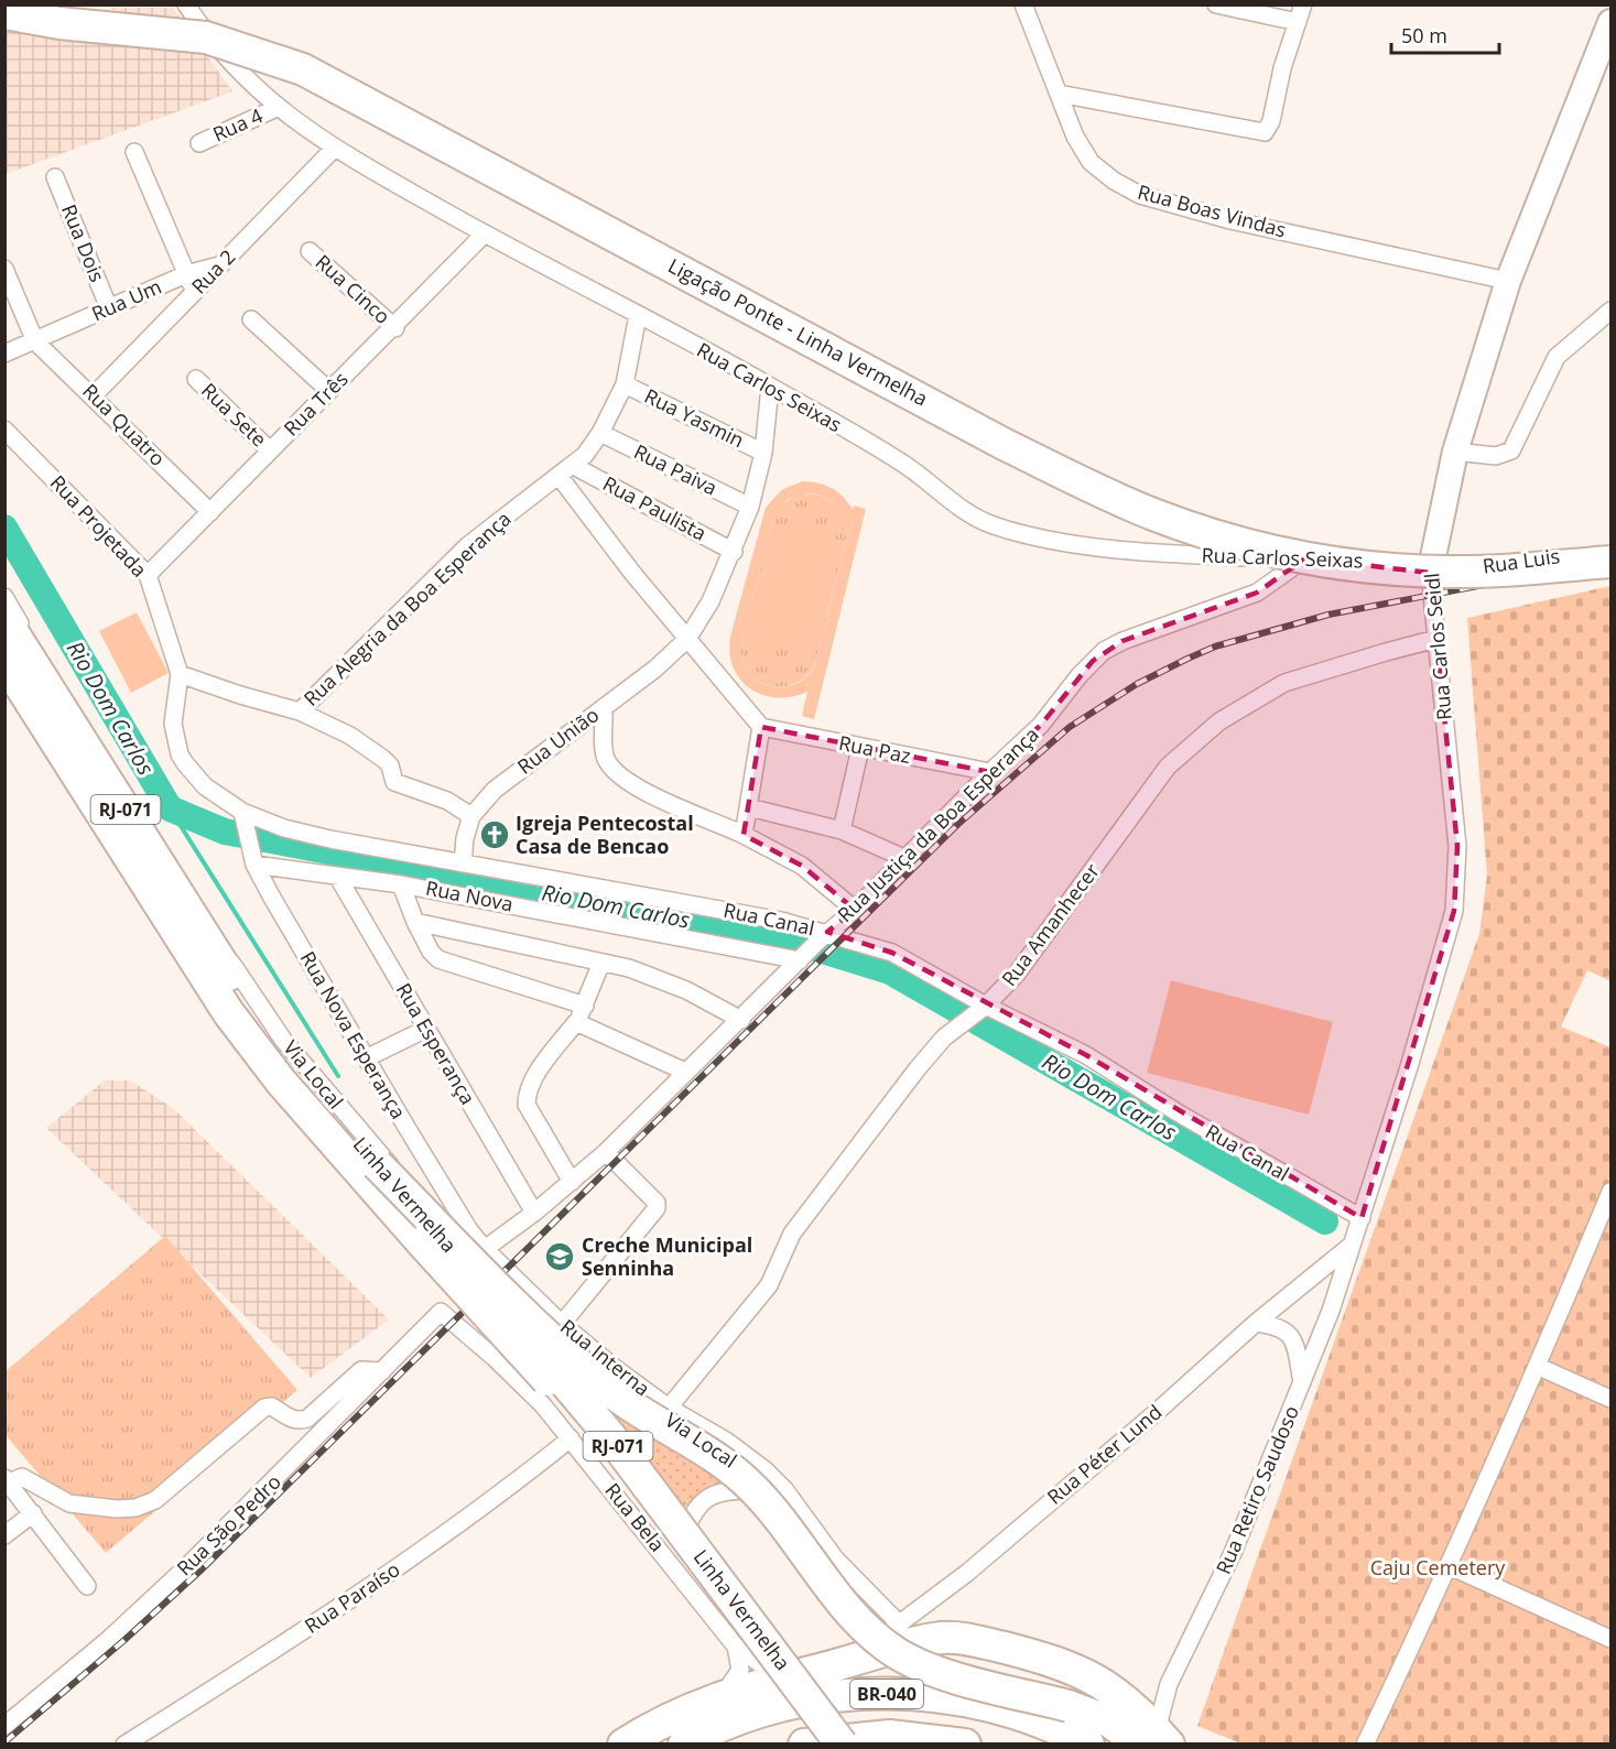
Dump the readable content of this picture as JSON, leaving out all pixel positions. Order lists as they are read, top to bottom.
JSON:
{
  "streets": {
    "highway": [
      "Ligação Ponte - Linha Vermelha",
      "RJ-071",
      "Linha Vermelha",
      "BR-040"
    ],
    "street": [
      "Rua 4",
      "Rua Boas Vindas",
      "Rua Dois",
      "Rua 2",
      "Rua Cinco",
      "Rua Um",
      "Rua Carlos Seixas",
      "Rua Três",
      "Rua Sete",
      "Rua Yasmin",
      "Rua Quatro",
      "Rua Paiva",
      "Rua Paulista",
      "Rua Projetada",
      "Rua Luis",
      "Rua Alegria da Boa Esperança",
      "Rua Carlos Seidl",
      "Rua União",
      "Rua Paz",
      "Rua Justiça da Boa Esperança",
      "Rua Nova",
      "Rua Canal",
      "Rua Amanhecer",
      "Rua Nova Esperança",
      "Rua Esperança",
      "Via Local",
      "Rua Interna",
      "Rua Péter Lund",
      "Rua Retiro Saudoso",
      "Rua Bela",
      "Rua São Pedro",
      "Rua Paraíso"
    ]
  },
  "crossings": [
    ["Rua 4", "Rua Carlos Seixas"],
    ["Rua Boas Vindas", "Rua Carlos Seidl"],
    ["Rua Dois", "Rua Um"],
    ["Rua 2", "Rua Um"],
    ["Rua 2", "Rua Carlos Seixas"],
    ["Rua 2", "Rua Quatro"],
    ["Rua Cinco", "Rua Três"],
    ["Rua Um", "Rua Quatro"],
    ["Rua Carlos Seixas", "Rua Três"],
    ["Rua Carlos Seixas", "Rua Luis"],
    ["Rua Carlos Seixas", "Rua Alegria da Boa Esperança"],
    ["Rua Carlos Seixas", "Rua Carlos Seidl"],
    ["Rua Carlos Seixas", "Rua União"],
    ["Rua Carlos Seixas", "Rua Justiça da Boa Esperança"],
    ["Rua Três", "Rua Sete"],
    ["Rua Três", "Rua Quatro"],
    ["Rua Três", "Rua Projetada"],
    ["Rua Yasmin", "Rua Alegria da Boa Esperança"],
    ["Rua Yasmin", "Rua União"],
    ["Rua Paiva", "Rua Alegria da Boa Esperança"],
    ["Rua Paiva", "Rua União"],
    ["Rua Paulista", "Rua Alegria da Boa Esperança"],
    ["Rua Paulista", "Rua União"],
    ["Rua Projetada", "Rua Canal"],
    ["Rua Luis", "Rua Carlos Seidl"],
    ["Rua Carlos Seidl", "Rua Canal"],
    ["Rua Carlos Seidl", "Rua Amanhecer"],
    ["Rua Carlos Seidl", "Rua Péter Lund"],
    ["Rua Carlos Seidl", "Rua Retiro Saudoso"],
    ["Rua União", "Rua Canal"],
    ["Rua Paz", "Rua Justiça da Boa Esperança"],
    ["Rua Justiça da Boa Esperança", "Rua Nova"],
    ["Rua Justiça da Boa Esperança", "Rua Canal"],
    ["Rua Justiça da Boa Esperança", "Rua Nova Esperança"],
    ["Rua Justiça da Boa Esperança", "Rua Esperança"],
    ["Rua Justiça da Boa Esperança", "Rua Interna"],
    ["Rua Nova", "Rua Canal"],
    ["Rua Nova", "Rua Nova Esperança"],
    ["Rua Nova", "Rua Esperança"],
    ["Rua Canal", "Rua Amanhecer"],
    ["Rua Canal", "Rua Nova Esperança"],
    ["Rua Amanhecer", "Rua Interna"],
    ["Rua Nova Esperança", "Rua Interna"],
    ["Via Local", "Rua Interna"],
    ["Via Local", "Rua Péter Lund"],
    ["Rua Interna", "Rua Péter Lund"],
    ["Rua Péter Lund", "Rua Retiro Saudoso"],
    ["Rua Bela", "Rua São Pedro"],
    ["Rua Bela", "Rua Paraíso"]
  ],
  "water": ["Rio Dom Carlos"],
  "parks": ["Caju Cemetery"],
  "places": {
    "church": ["Igreja Pentecostal Casa de Bencao"],
    "school or university": ["Creche Municipal Senninha"]
  },
  "scale_bar": "50 m"
}
